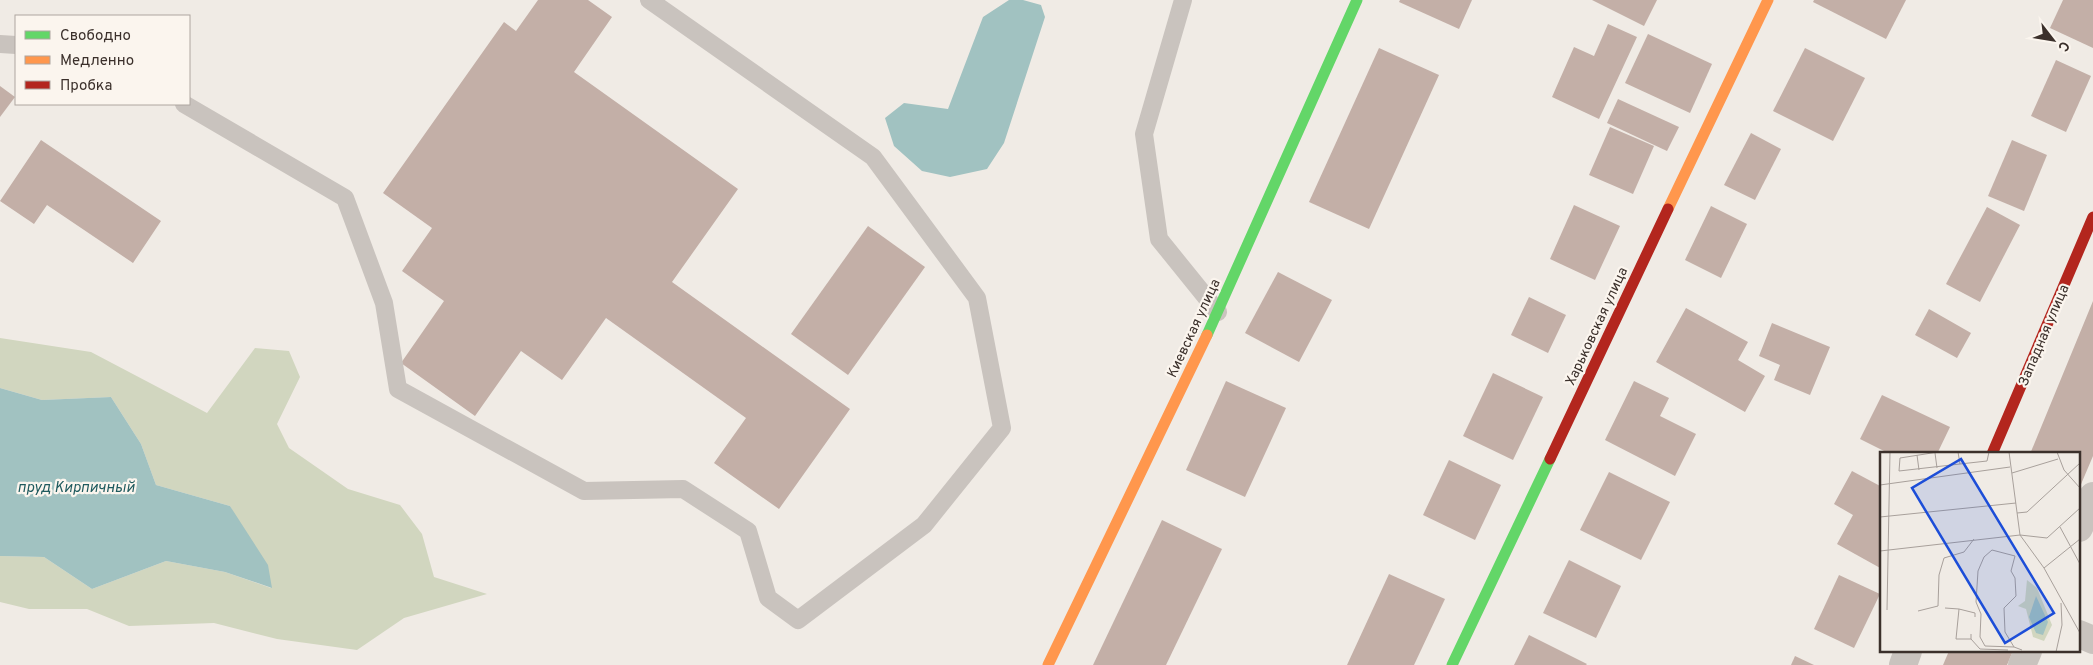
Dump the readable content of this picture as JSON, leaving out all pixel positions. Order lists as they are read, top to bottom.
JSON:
{
  "streets": {
    "street": ["Харьковская улица", "Киевская улица", "Западная улица"]
  },
  "water": ["пруд Кирпичный"],
  "legend": ["Свободно", "Медленно", "Пробка"],
  "north": "bottom right"
}
